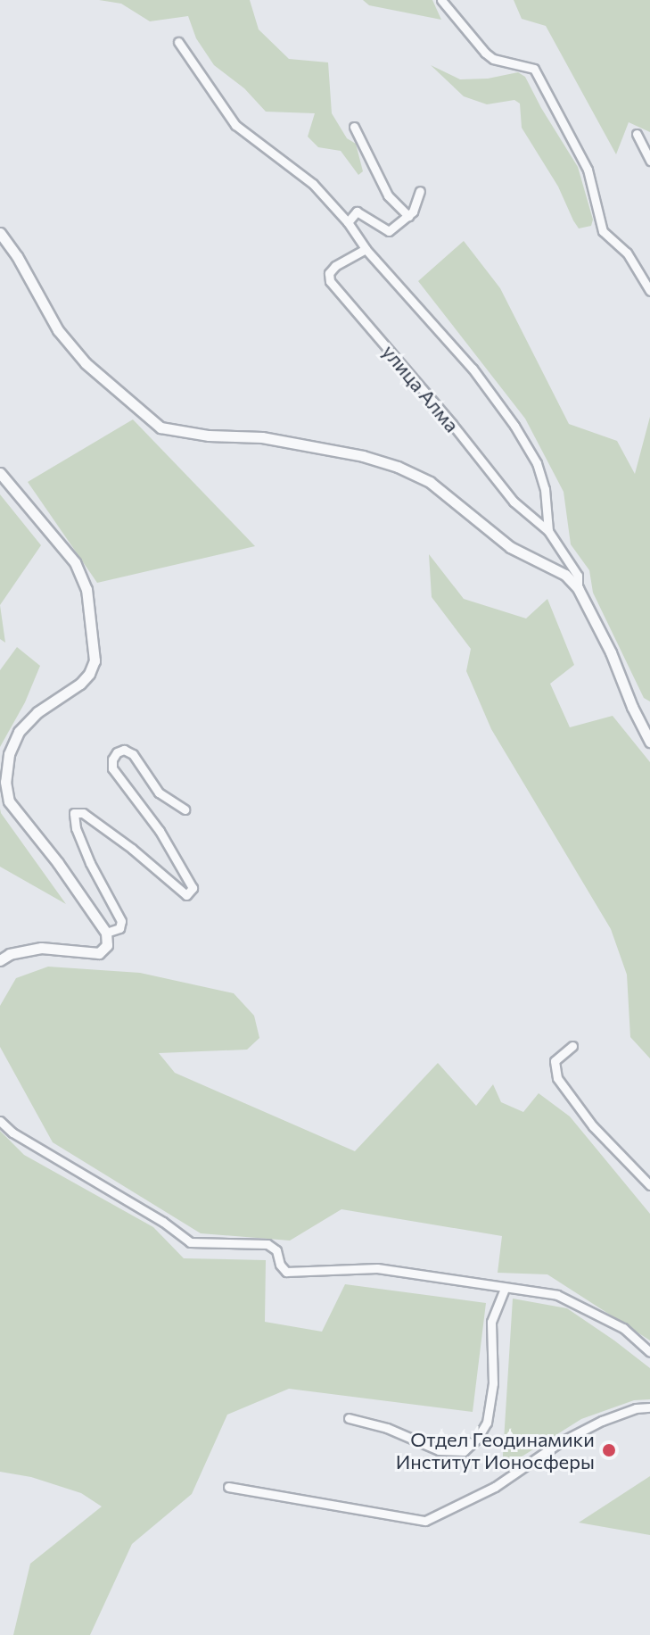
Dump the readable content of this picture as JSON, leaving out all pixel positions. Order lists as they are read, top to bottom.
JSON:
{
  "streets": {
    "street": ["улица Алма"]
  },
  "places": ["Отдел Геодинамики Институт Ионосферы"]
}
